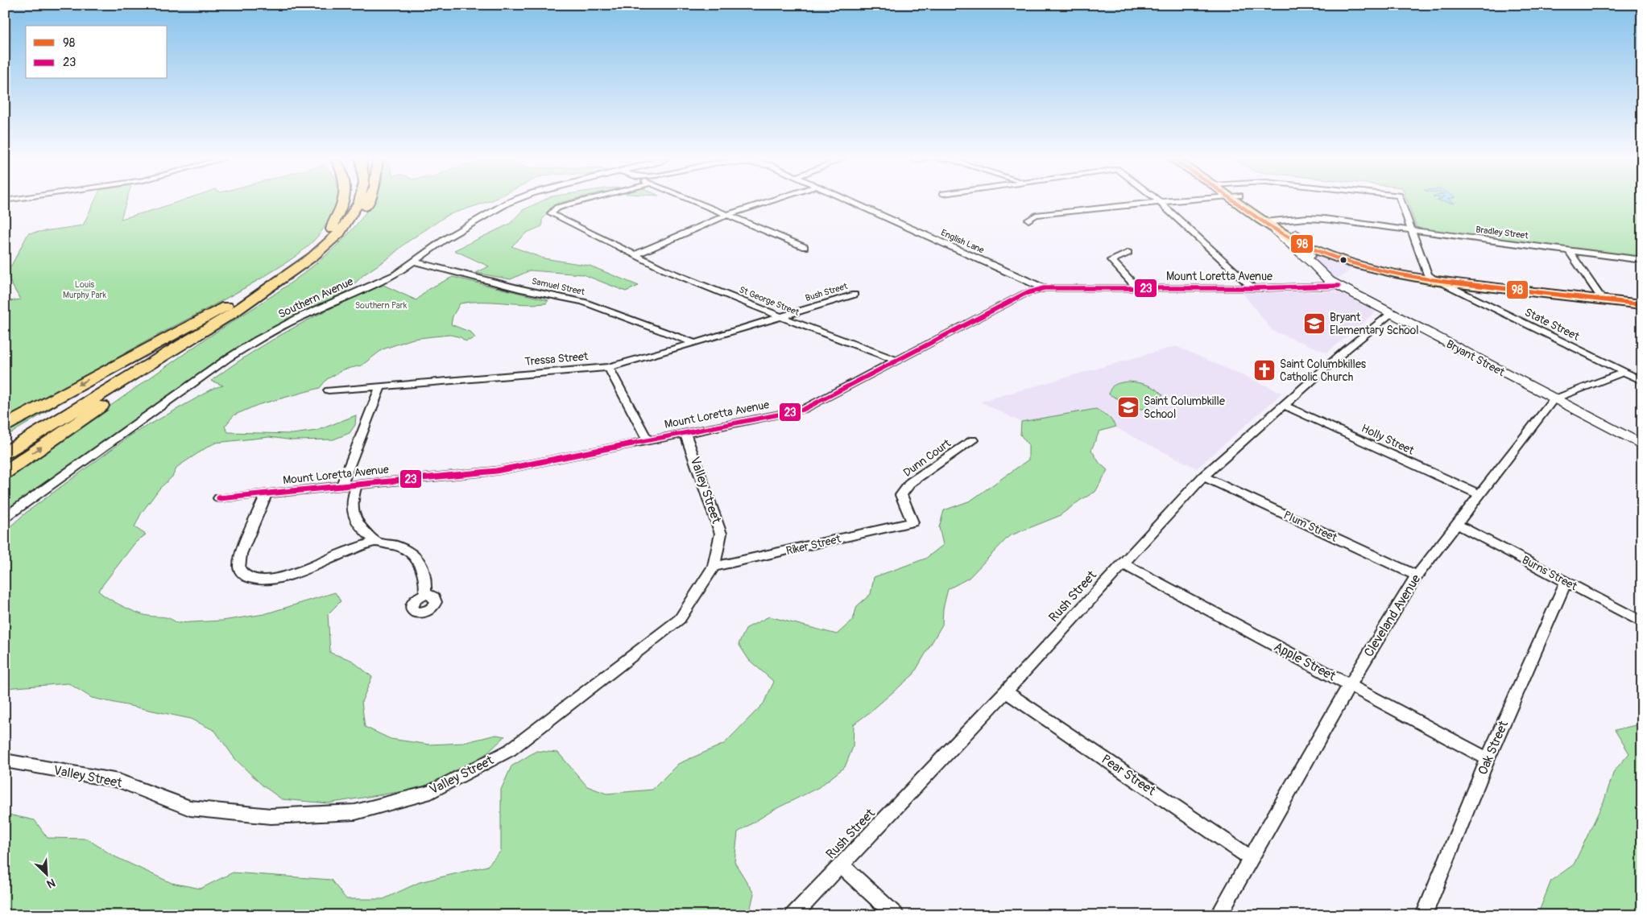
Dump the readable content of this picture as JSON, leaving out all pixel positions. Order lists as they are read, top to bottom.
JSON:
{
  "streets": {
    "main road": ["Bryant Street"],
    "street": [
      "Bradley Street",
      "English Lane",
      "Mount Loretta Avenue",
      "Samuel Street",
      "Bush Street",
      "Southern Avenue",
      "St George Street",
      "State Street",
      "Tressa Street",
      "Holly Street",
      "Dunn Court",
      "Valley Street",
      "Plum Street",
      "Riker Street",
      "Burns Street",
      "Rush Street",
      "Cleveland Avenue",
      "Apple Street",
      "Oak Street",
      "Pear Street"
    ]
  },
  "crossings": [
    ["English Lane", "Mount Loretta Avenue"],
    ["Mount Loretta Avenue", "St George Street"],
    ["Mount Loretta Avenue", "Bryant Street"],
    ["Mount Loretta Avenue", "Valley Street"],
    ["Samuel Street", "Southern Avenue"],
    ["Samuel Street", "Tressa Street"],
    ["Bush Street", "St George Street"],
    ["Bush Street", "Tressa Street"],
    ["St George Street", "Tressa Street"],
    ["Bryant Street", "Rush Street"],
    ["Bryant Street", "Cleveland Avenue"],
    ["Holly Street", "Rush Street"],
    ["Holly Street", "Cleveland Avenue"],
    ["Dunn Court", "Riker Street"],
    ["Valley Street", "Riker Street"],
    ["Plum Street", "Rush Street"],
    ["Plum Street", "Cleveland Avenue"],
    ["Burns Street", "Cleveland Avenue"],
    ["Burns Street", "Oak Street"],
    ["Rush Street", "Apple Street"],
    ["Rush Street", "Pear Street"],
    ["Cleveland Avenue", "Apple Street"],
    ["Cleveland Avenue", "Pear Street"],
    ["Apple Street", "Oak Street"]
  ],
  "parks": ["Louis Murphy Park", "Southern Park"],
  "places": {
    "school or university": ["Bryant Elementary School", "Saint Columbkille School"],
    "church": ["Saint Columbkilles Catholic Church"]
  },
  "lines": ["transit line 98", "transit line 23"],
  "legend": ["98", "23"],
  "north": "bottom right"
}
